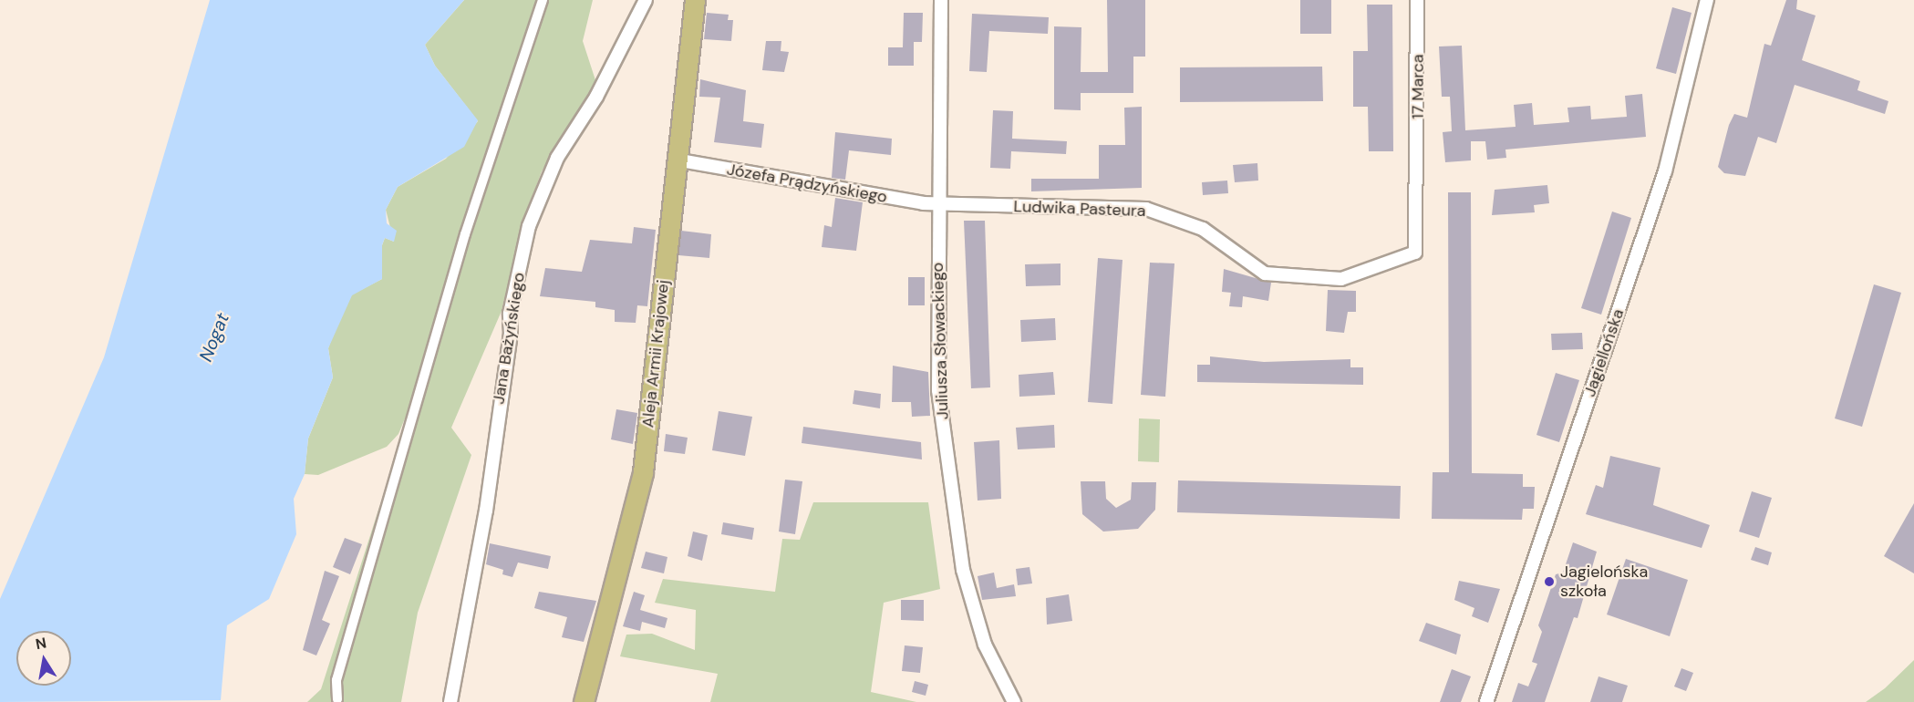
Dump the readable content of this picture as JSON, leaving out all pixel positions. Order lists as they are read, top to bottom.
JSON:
{
  "streets": {
    "main road": ["Aleja Armii Krajowej"],
    "street": [
      "17 Marca",
      "Józefa Prądzyńskiego",
      "Ludwika Pasteura",
      "Jana Bażyńskiego",
      "Juliusza Słowackiego",
      "Jagiellońska"
    ]
  },
  "crossings": [
    ["17 Marca", "Ludwika Pasteura"],
    ["Józefa Prądzyńskiego", "Ludwika Pasteura"],
    ["Józefa Prądzyńskiego", "Juliusza Słowackiego"],
    ["Józefa Prądzyńskiego", "Aleja Armii Krajowej"],
    ["Ludwika Pasteura", "Juliusza Słowackiego"]
  ],
  "water": ["Nogat"],
  "places": ["Jagielońska szkoła"],
  "north": "top"
}
